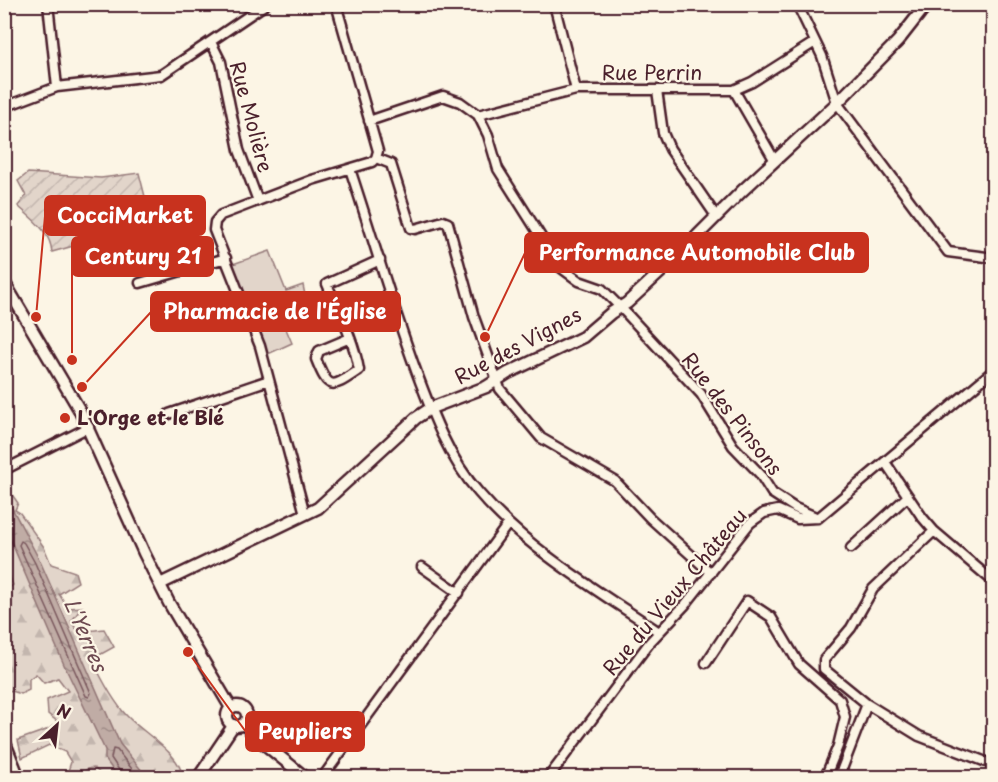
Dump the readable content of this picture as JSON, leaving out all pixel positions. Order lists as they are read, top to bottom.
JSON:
{
  "streets": {
    "street": [
      "Rue Perrin",
      "Rue Molière",
      "Rue des Vignes",
      "Rue des Pinsons",
      "Rue du Vieux Château"
    ]
  },
  "crossings": [
    ["Rue Perrin", "Rue des Pinsons"],
    ["Rue des Vignes", "Rue des Pinsons"],
    ["Rue des Pinsons", "Rue du Vieux Château"]
  ],
  "water": ["L'Yerres"],
  "places": [
    "CocciMarket",
    "Performance Automobile Club",
    "Century 21",
    "Pharmacie de l'Église",
    "L'Orge et le Blé",
    "Peupliers"
  ],
  "north": "top right"
}
